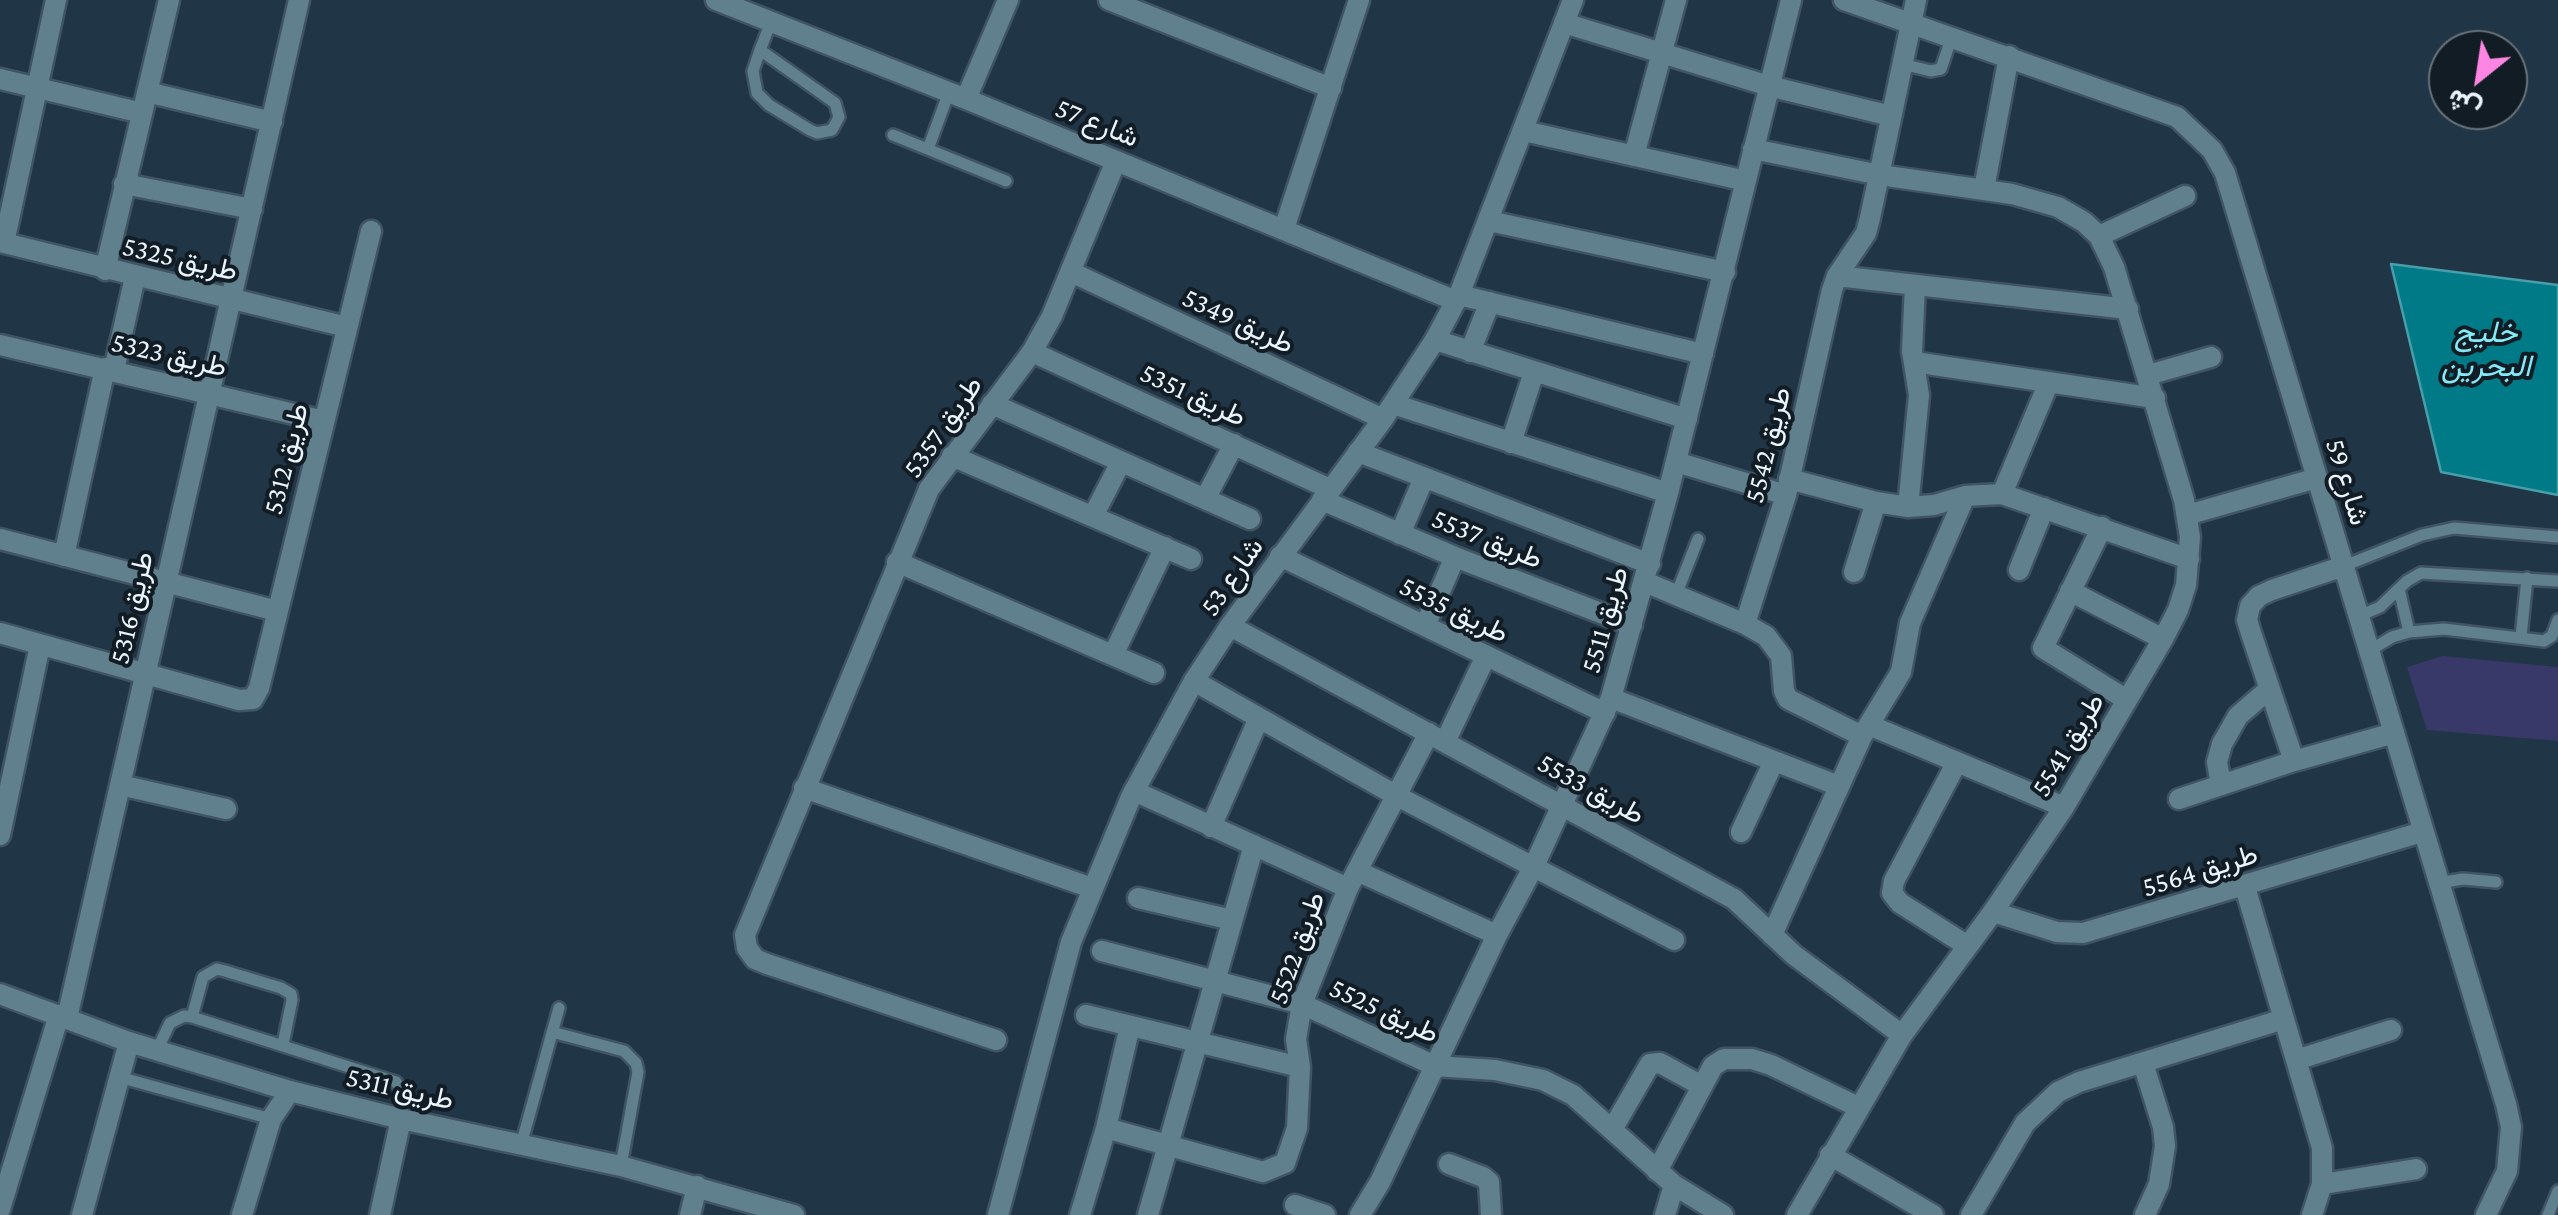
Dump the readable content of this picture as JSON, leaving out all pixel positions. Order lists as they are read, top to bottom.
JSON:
{
  "streets": {
    "street": [
      "شارع 57",
      "طريق 5325",
      "طريق 5349",
      "طريق 5323",
      "طريق 5351",
      "طريق 5357",
      "طريق 5542",
      "طريق 5312",
      "شارع 59",
      "طريق 5537",
      "شارع 53",
      "طريق 5316",
      "طريق 5535",
      "طريق 5511",
      "طريق 5541",
      "طريق 5533",
      "طريق 5564",
      "طريق 5522",
      "طريق 5525",
      "طريق 5311"
    ]
  },
  "crossings": [
    ["شارع 57", "طريق 5357"],
    ["شارع 57", "شارع 53"],
    ["شارع 57", "طريق 5511"],
    ["طريق 5325", "طريق 5312"],
    ["طريق 5325", "طريق 5316"],
    ["طريق 5349", "طريق 5357"],
    ["طريق 5349", "شارع 53"],
    ["طريق 5323", "طريق 5312"],
    ["طريق 5323", "طريق 5316"],
    ["طريق 5351", "طريق 5357"],
    ["طريق 5351", "طريق 5537"],
    ["طريق 5351", "شارع 53"],
    ["طريق 5312", "طريق 5316"],
    ["شارع 59", "طريق 5564"],
    ["طريق 5537", "شارع 53"],
    ["طريق 5537", "طريق 5511"],
    ["شارع 53", "طريق 5535"],
    ["شارع 53", "طريق 5533"],
    ["طريق 5316", "طريق 5311"],
    ["طريق 5535", "طريق 5511"],
    ["طريق 5535", "طريق 5522"],
    ["طريق 5511", "طريق 5533"],
    ["طريق 5511", "طريق 5525"],
    ["طريق 5541", "طريق 5533"],
    ["طريق 5541", "طريق 5564"],
    ["طريق 5533", "طريق 5522"],
    ["طريق 5522", "طريق 5525"]
  ],
  "water": ["خليج البحرين"],
  "north": "bottom left"
}
